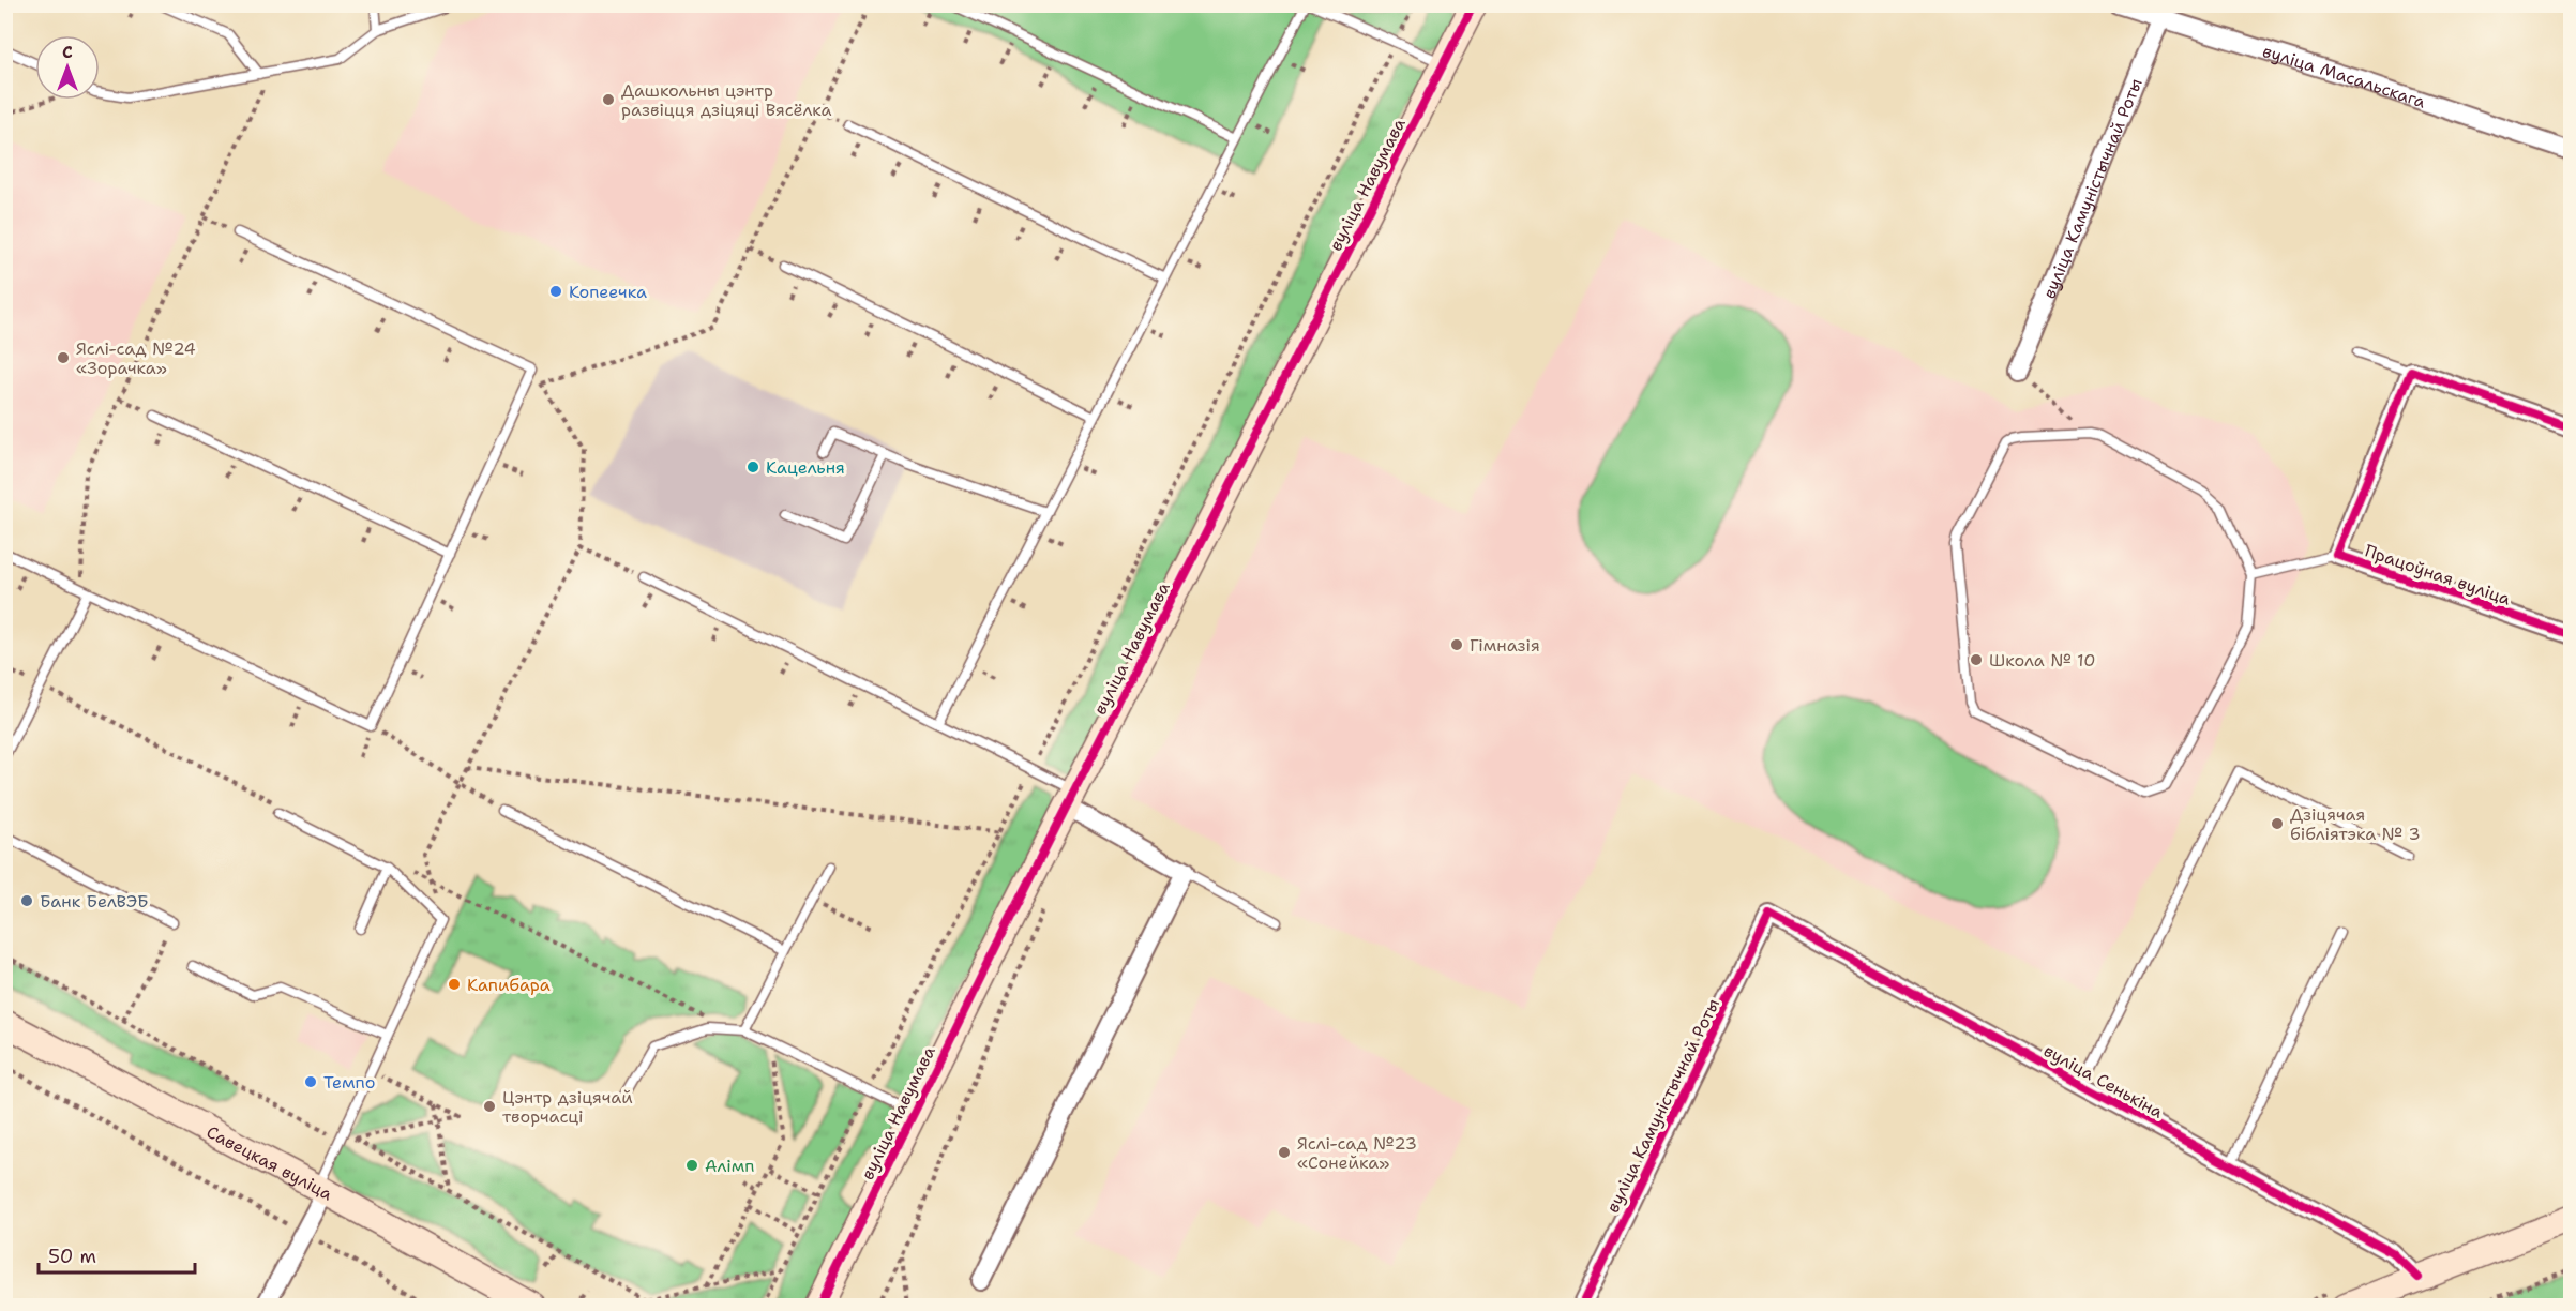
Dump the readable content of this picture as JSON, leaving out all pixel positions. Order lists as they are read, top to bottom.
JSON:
{
  "streets": {
    "street": [
      "вуліца Масальскага",
      "вуліца Навумава",
      "вуліца Камуністычнай Роты",
      "Працоўная вуліца",
      "вуліца Сенькіна",
      "Савецкая вуліца"
    ]
  },
  "crossings": [
    ["вуліца Масальскага", "вуліца Камуністычнай Роты"],
    ["вуліца Камуністычнай Роты", "вуліца Сенькіна"]
  ],
  "places": [
    "Дашкольны цэнтр развіцця дзіцяці Вясёлка",
    "Копеечка",
    "Яслі-сад №24 «Зорачка»",
    "Кацельня",
    "Гімназія",
    "Школа № 10",
    "Дзіцячая бібліятэка № 3",
    "Банк БелВЭБ",
    "Капибара",
    "Темпо",
    "Цэнтр дзіцячай творчасці",
    "Яслі-сад №23 «Сонейка»",
    "Алімп"
  ],
  "scale_bar": "50 m",
  "north": "top"
}
